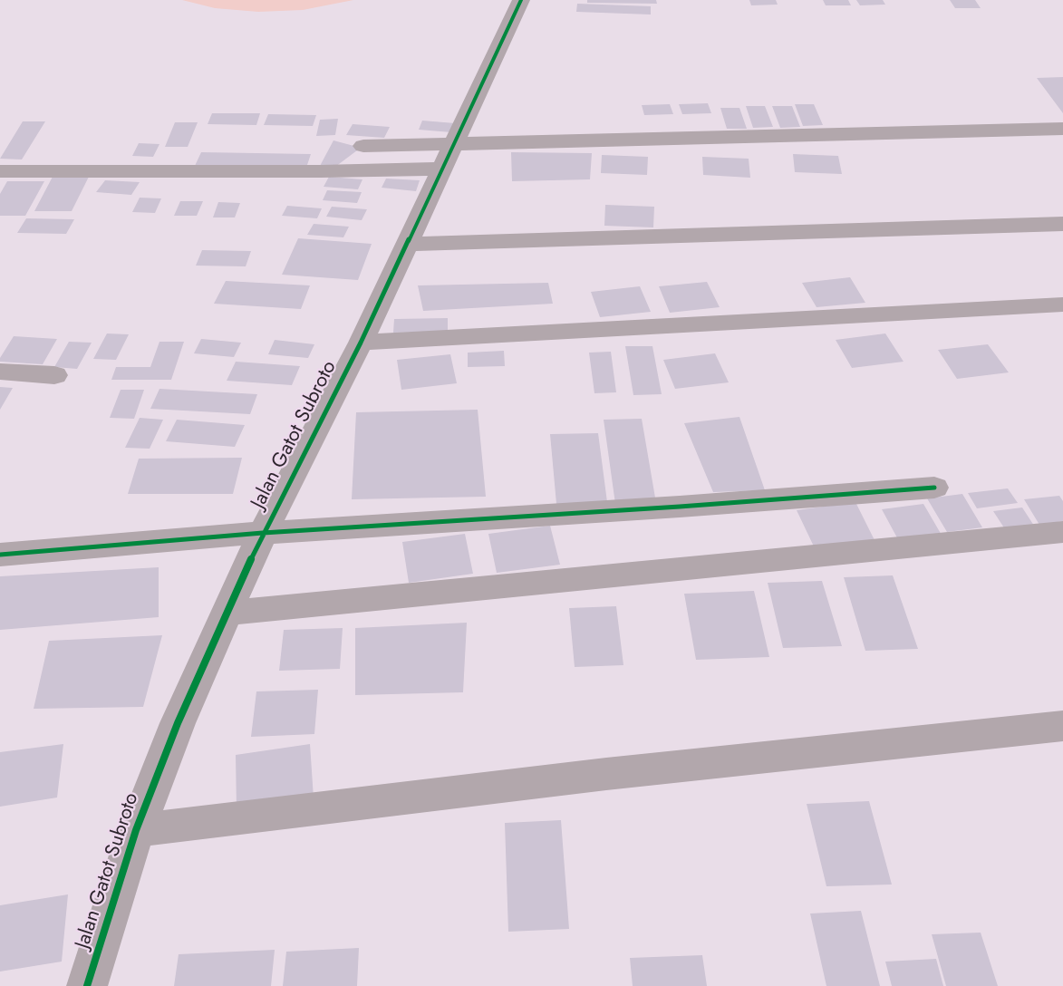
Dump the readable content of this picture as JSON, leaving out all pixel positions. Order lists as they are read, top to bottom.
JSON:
{
  "streets": {
    "street": ["Jalan Gatot Subroto"]
  }
}
